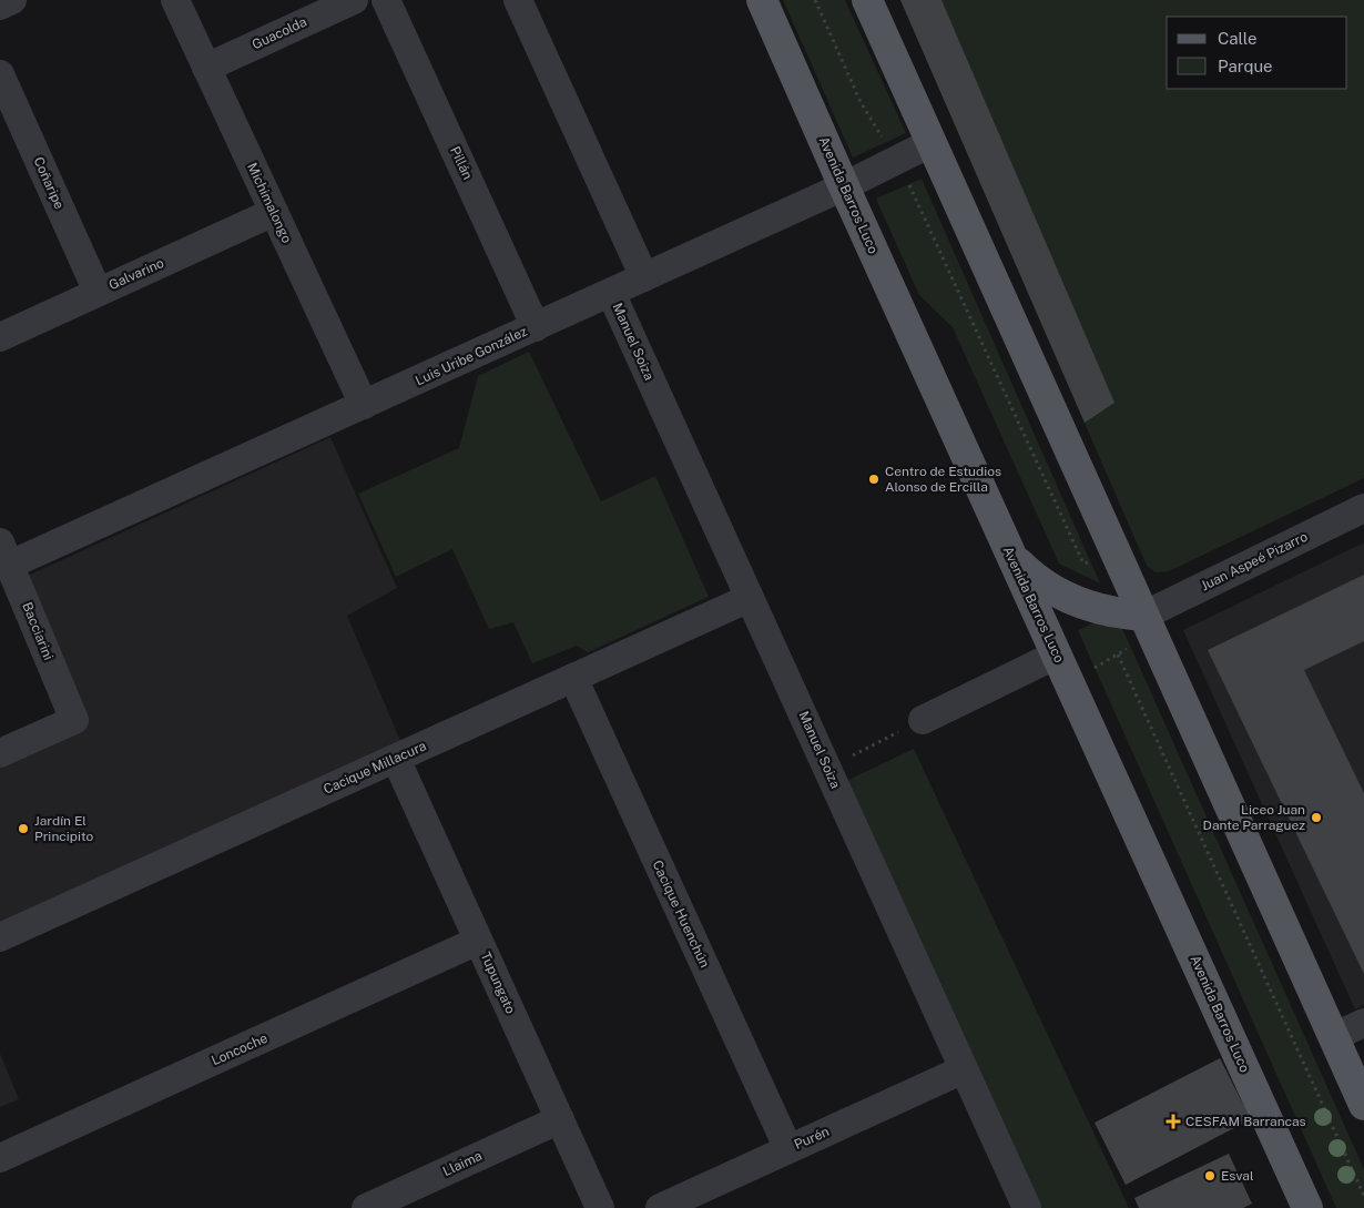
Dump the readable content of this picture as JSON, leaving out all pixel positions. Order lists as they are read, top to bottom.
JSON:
{
  "streets": {
    "main road": ["Avenida Barros Luco"],
    "street": [
      "Guacolda",
      "Pillán",
      "Coñaripe",
      "Michimalongo",
      "Galvarino",
      "Manuel Soiza",
      "Luis Uribe González",
      "Juan Aspeé Pizarro",
      "Bacciarini",
      "Cacique Millacura",
      "Cacique Huenchún",
      "Tupungato",
      "Loncoche",
      "Purén",
      "Llaima"
    ]
  },
  "crossings": [
    ["Guacolda", "Michimalongo"],
    ["Pillán", "Luis Uribe González"],
    ["Coñaripe", "Galvarino"],
    ["Avenida Barros Luco", "Luis Uribe González"],
    ["Michimalongo", "Galvarino"],
    ["Michimalongo", "Luis Uribe González"],
    ["Manuel Soiza", "Luis Uribe González"],
    ["Manuel Soiza", "Cacique Millacura"],
    ["Manuel Soiza", "Purén"],
    ["Luis Uribe González", "Bacciarini"],
    ["Cacique Millacura", "Cacique Huenchún"],
    ["Cacique Millacura", "Tupungato"],
    ["Cacique Huenchún", "Purén"],
    ["Tupungato", "Loncoche"],
    ["Tupungato", "Llaima"]
  ],
  "places": {
    "other": [
      "Centro de Estudios Alonso de Ercilla",
      "Liceo Juan Dante Parraguez",
      "Jardín El Principito",
      "Esval"
    ],
    "health": ["CESFAM Barrancas"]
  },
  "legend": ["Calle", "Parque"]
}
